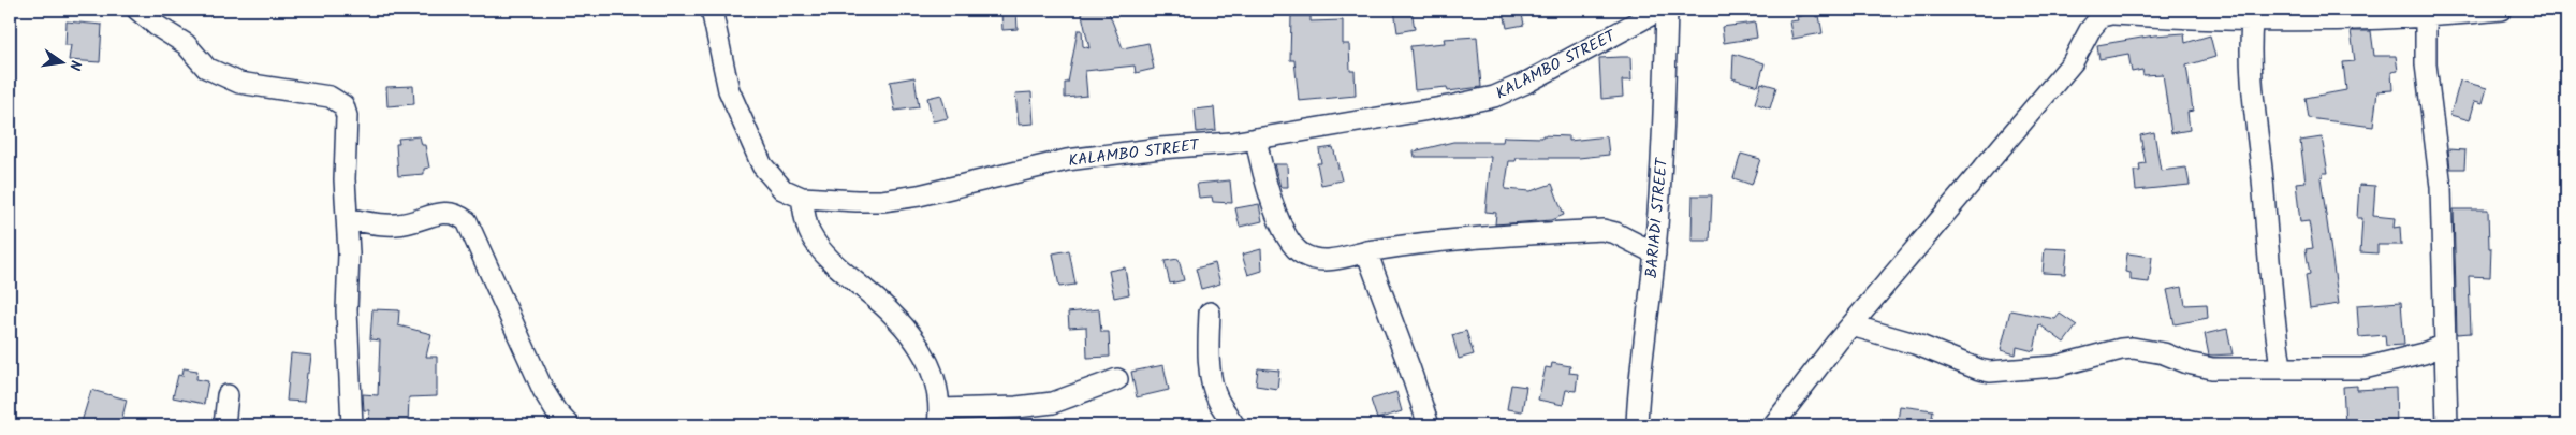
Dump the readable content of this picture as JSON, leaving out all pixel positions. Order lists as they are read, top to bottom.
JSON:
{
  "streets": {
    "street": ["KALAMBO STREET", "BARIADI STREET"]
  },
  "north": "right"
}
